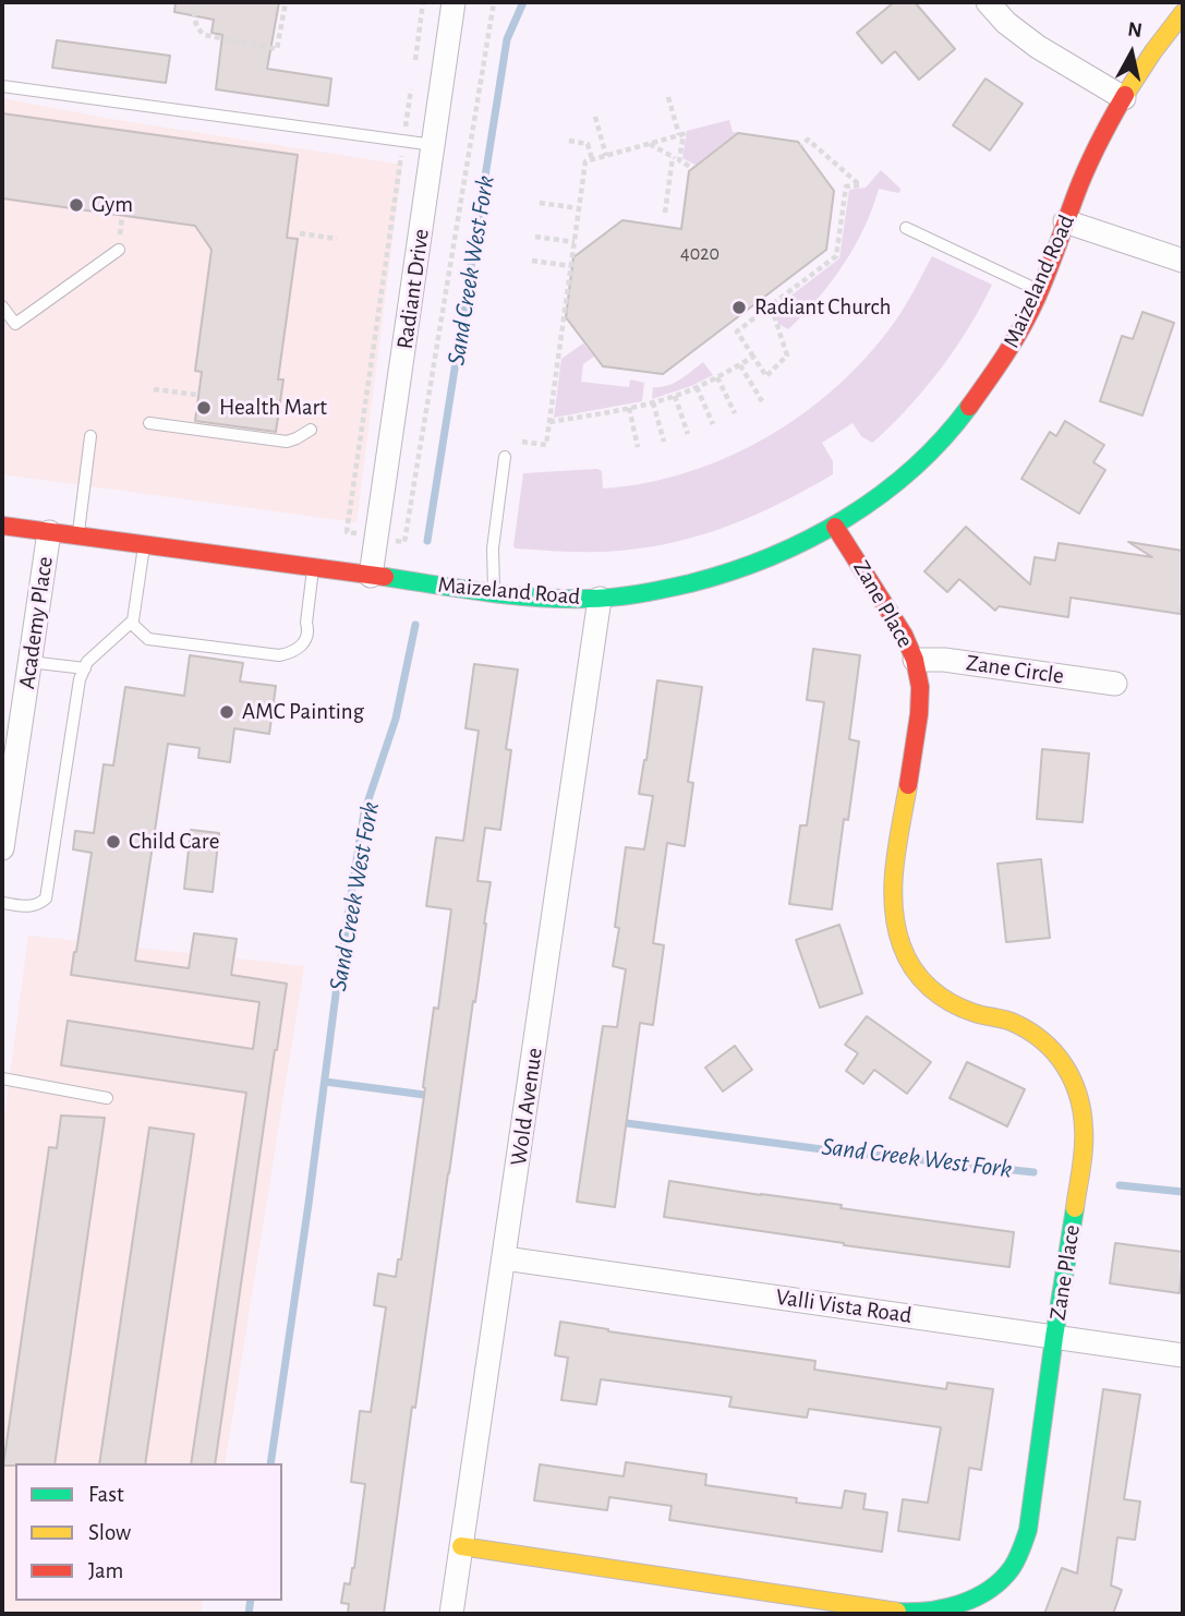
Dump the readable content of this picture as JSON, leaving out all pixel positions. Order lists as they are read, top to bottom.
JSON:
{
  "streets": {
    "street": [
      "Maizeland Road",
      "Radiant Drive",
      "Zane Place",
      "Academy Place",
      "Zane Circle",
      "Wold Avenue",
      "Valli Vista Road"
    ]
  },
  "crossings": [
    ["Maizeland Road", "Radiant Drive"],
    ["Maizeland Road", "Zane Place"],
    ["Maizeland Road", "Academy Place"],
    ["Maizeland Road", "Wold Avenue"],
    ["Zane Place", "Zane Circle"],
    ["Zane Place", "Wold Avenue"],
    ["Zane Place", "Valli Vista Road"],
    ["Wold Avenue", "Valli Vista Road"]
  ],
  "water": ["Sand Creek West Fork"],
  "places": [
    "Gym",
    "Radiant Church",
    "Health Mart",
    "AMC Painting",
    "Child Care"
  ],
  "house_numbers": ["4020"],
  "legend": ["Fast", "Slow", "Jam"],
  "north": "top"
}
